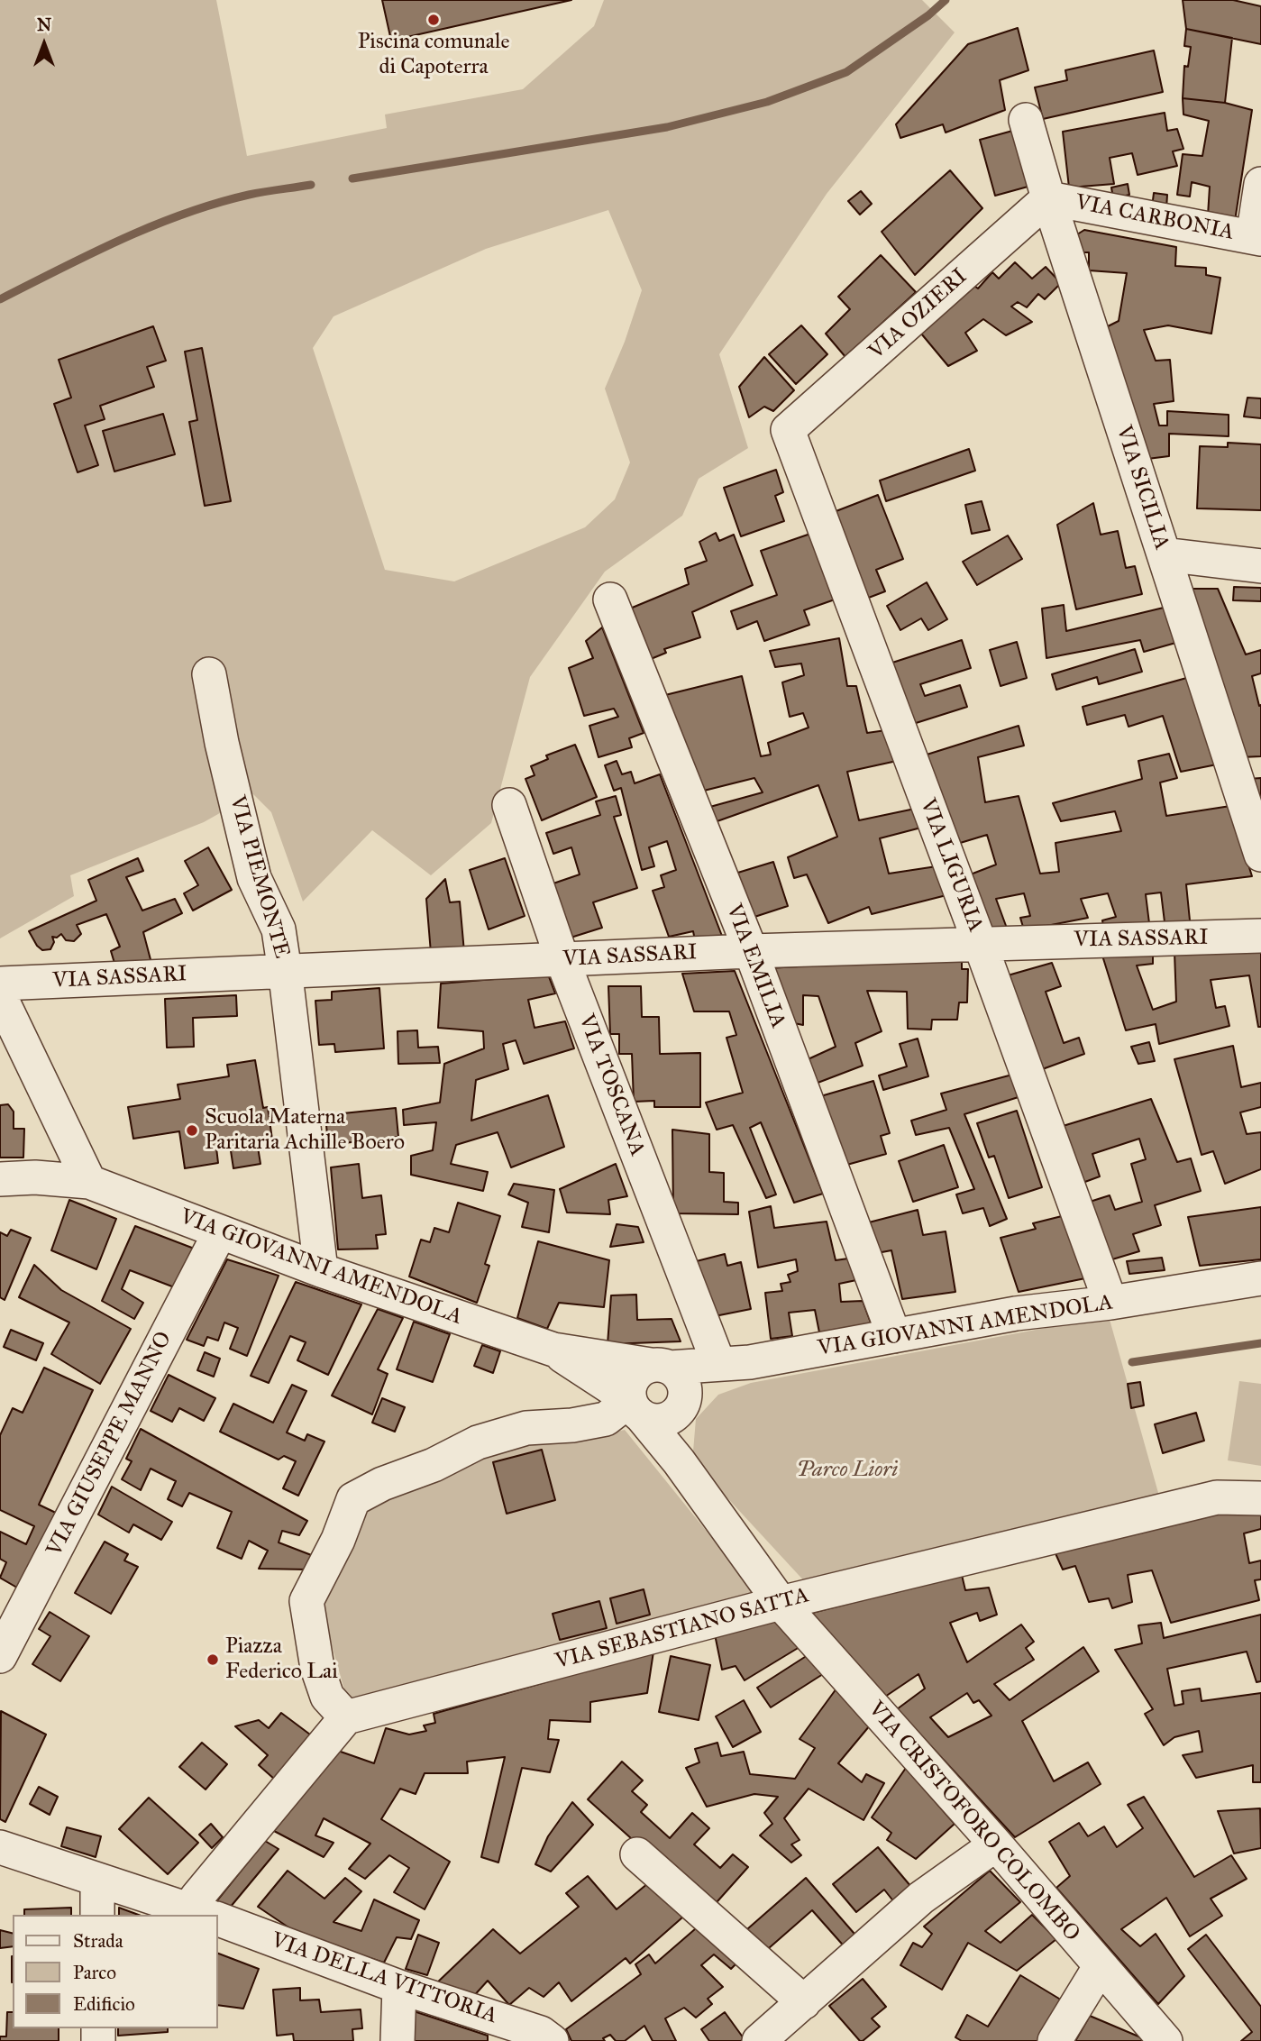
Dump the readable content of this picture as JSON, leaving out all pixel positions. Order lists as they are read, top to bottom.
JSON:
{
  "streets": {
    "street": [
      "VIA CARBONIA",
      "VIA OZIERI",
      "VIA SICILIA",
      "VIA LIGURIA",
      "VIA PIEMONTE",
      "VIA SASSARI",
      "VIA EMILIA",
      "VIA TOSCANA",
      "VIA GIOVANNI AMENDOLA",
      "VIA GIUSEPPE MANNO",
      "VIA SEBASTIANO SATTA",
      "VIA CRISTOFORO COLOMBO",
      "VIA DELLA VITTORIA"
    ]
  },
  "crossings": [
    ["VIA CARBONIA", "VIA OZIERI"],
    ["VIA CARBONIA", "VIA SICILIA"],
    ["VIA OZIERI", "VIA SICILIA"],
    ["VIA OZIERI", "VIA LIGURIA"],
    ["VIA LIGURIA", "VIA SASSARI"],
    ["VIA LIGURIA", "VIA GIOVANNI AMENDOLA"],
    ["VIA PIEMONTE", "VIA SASSARI"],
    ["VIA PIEMONTE", "VIA GIOVANNI AMENDOLA"],
    ["VIA SASSARI", "VIA EMILIA"],
    ["VIA SASSARI", "VIA TOSCANA"],
    ["VIA EMILIA", "VIA GIOVANNI AMENDOLA"],
    ["VIA TOSCANA", "VIA GIOVANNI AMENDOLA"],
    ["VIA GIOVANNI AMENDOLA", "VIA GIUSEPPE MANNO"],
    ["VIA GIOVANNI AMENDOLA", "VIA CRISTOFORO COLOMBO"],
    ["VIA SEBASTIANO SATTA", "VIA CRISTOFORO COLOMBO"]
  ],
  "parks": ["Parco Liori"],
  "places": ["Piscina comunale di Capoterra", "Scuola Materna Paritaria Achille Boero", "Piazza Federico Lai"],
  "legend": ["Strada", "Parco", "Edificio"],
  "north": "top"
}
